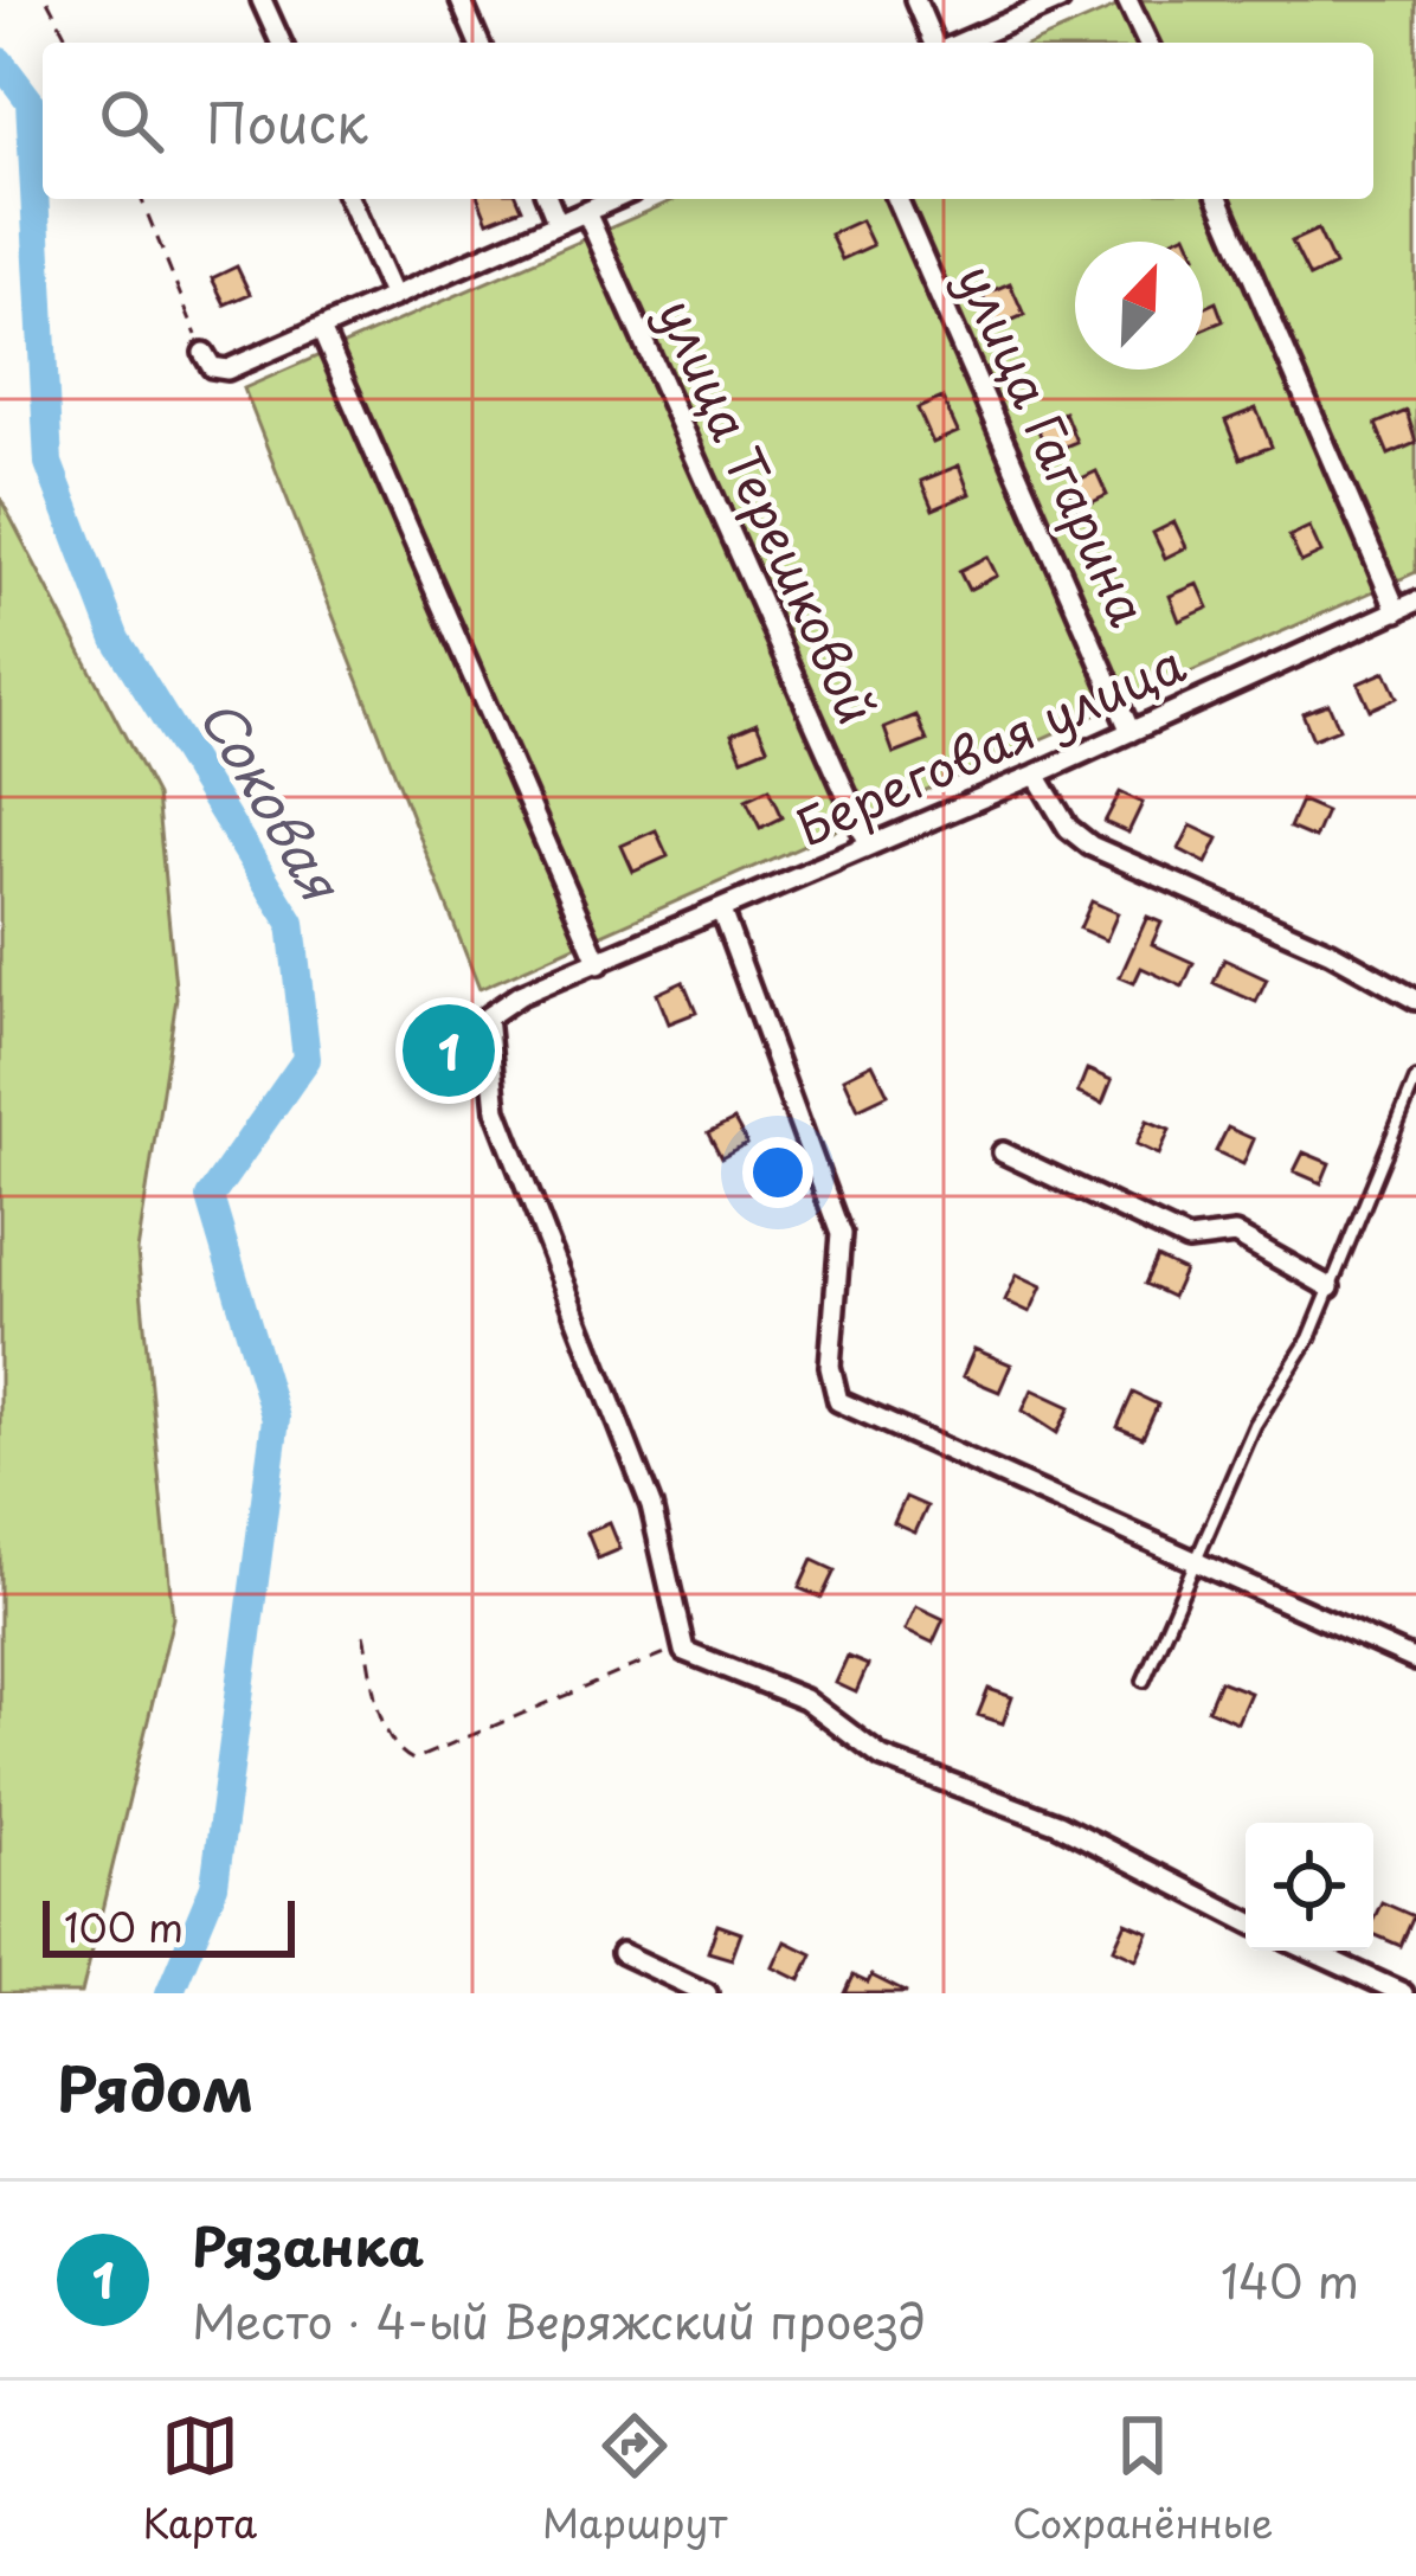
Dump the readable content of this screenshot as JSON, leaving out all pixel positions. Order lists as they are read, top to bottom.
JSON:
{
  "streets": {
    "street": ["улица Гагарина", "улица Терешковой", "Береговая улица"]
  },
  "crossings": [
    ["улица Гагарина", "Береговая улица"],
    ["улица Терешковой", "Береговая улица"]
  ],
  "water": ["Соковая"],
  "scale_bar": "100 m",
  "north": "top right",
  "page": {
    "search": "Поиск",
    "pins": "1",
    "scale": "100 m",
    "heading": "Рядом",
    "list": [
      {
        "mark": "1",
        "name": "Рязанка",
        "note": "Место · 4-ый Веряжский проезд",
        "value": "140 m"
      }
    ],
    "nav": ["Карта", "Маршрут", "Сохранённые"]
  }
}
